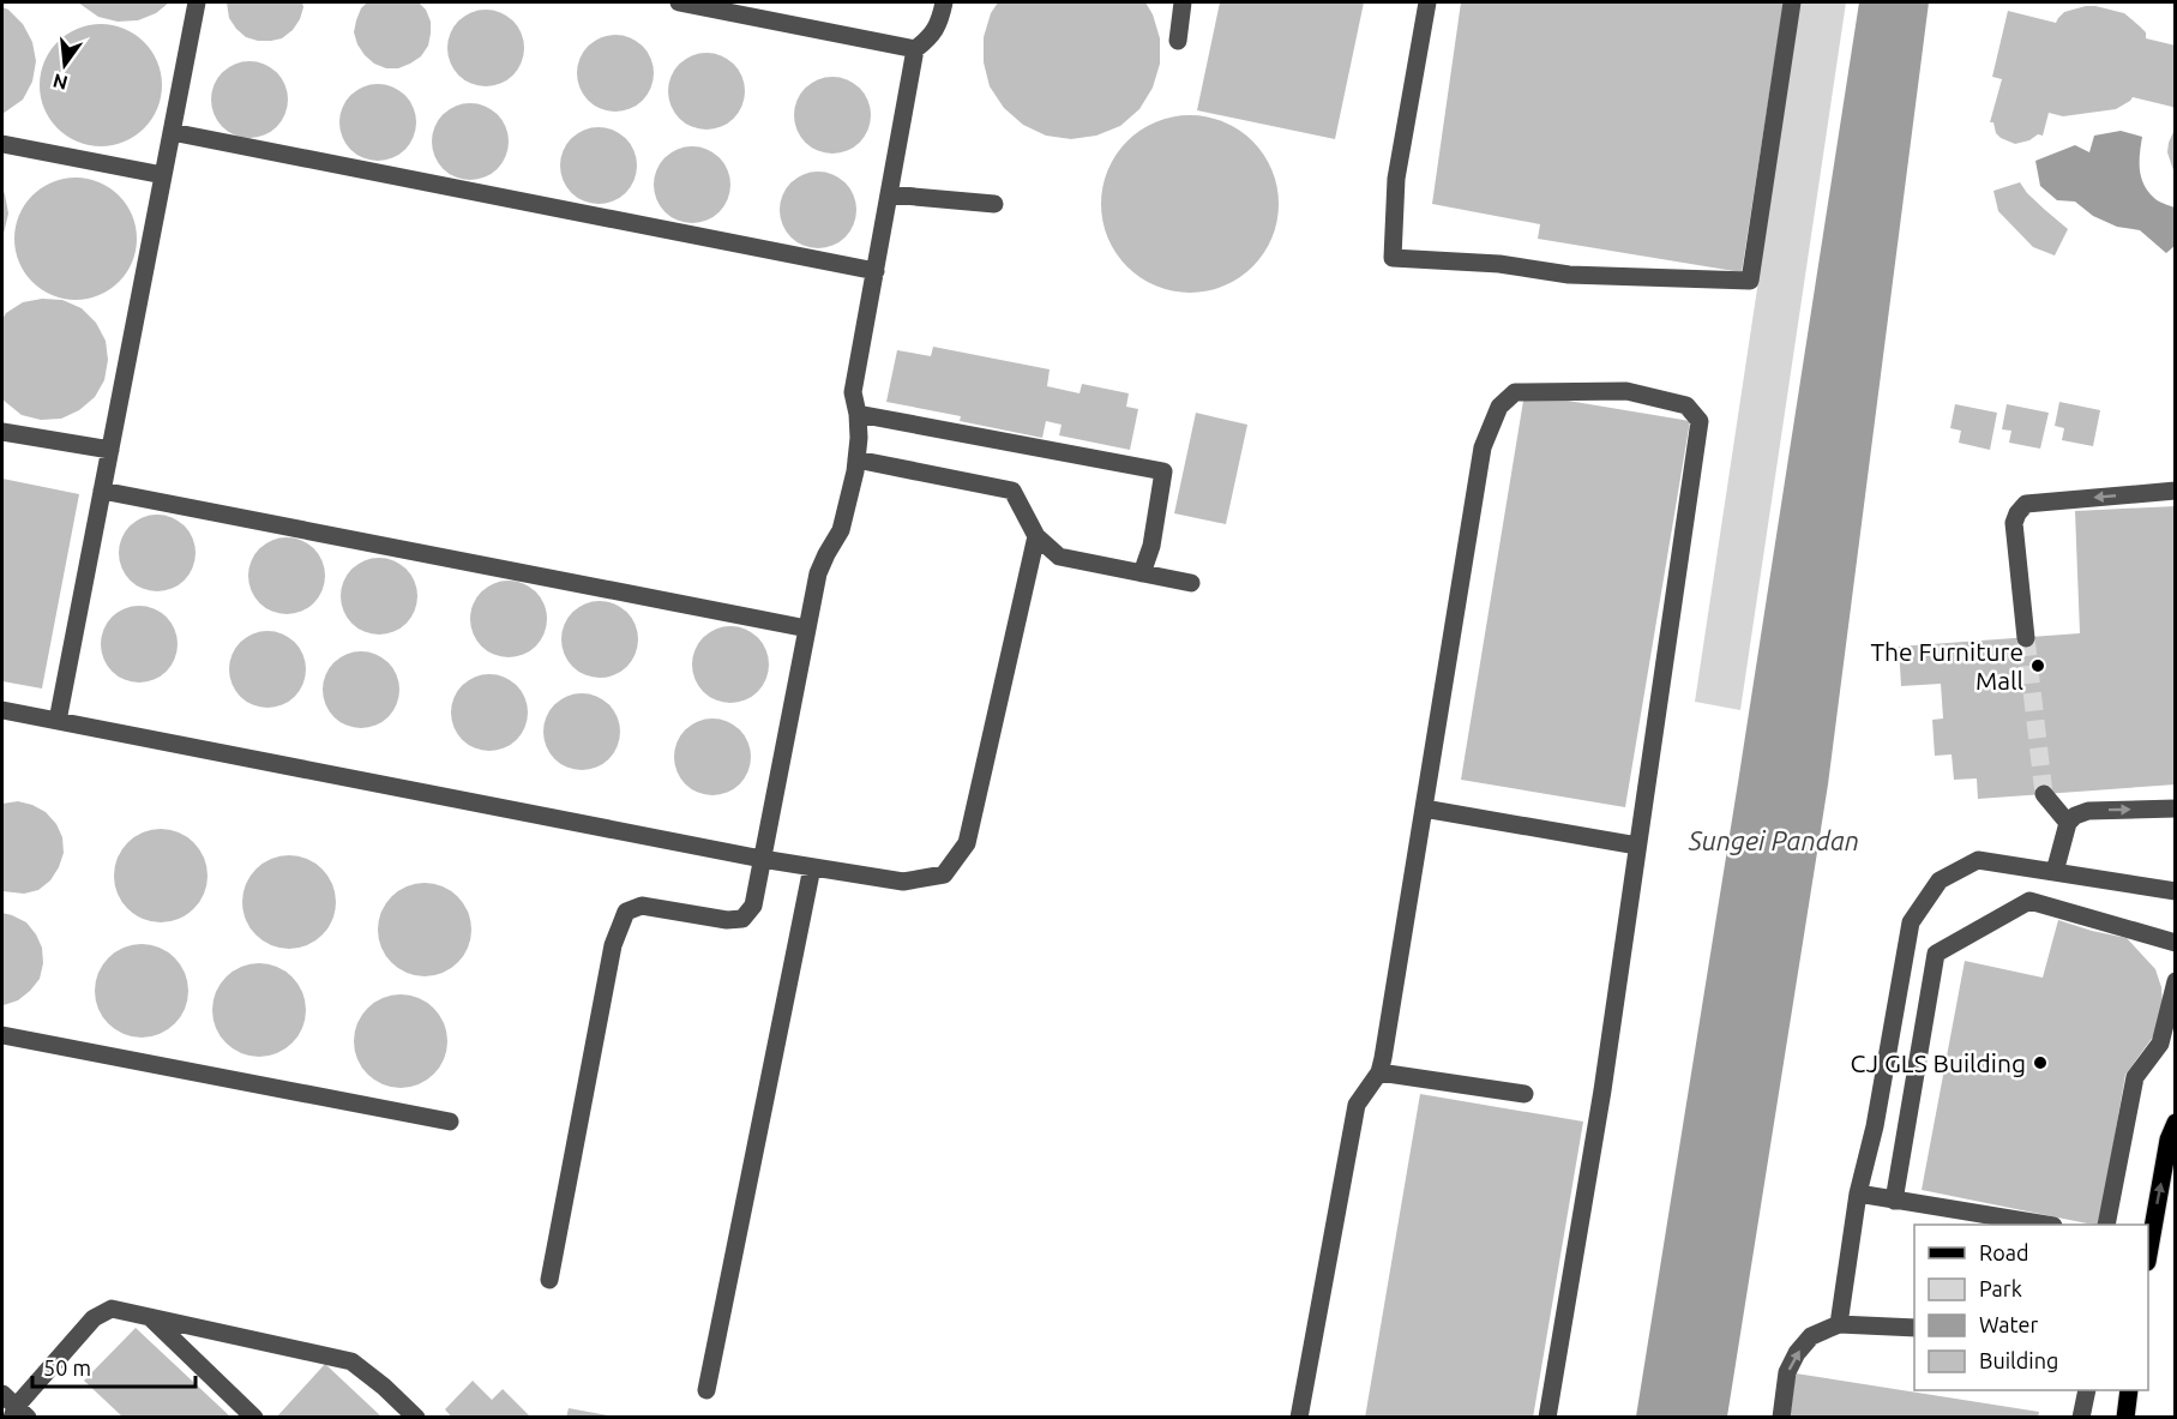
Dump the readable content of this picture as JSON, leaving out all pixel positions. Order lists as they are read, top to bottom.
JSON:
{
  "water": ["Sungei Pandan"],
  "places": ["The Furniture Mall", "CJ GLS Building"],
  "legend": [
    "Road",
    "Park",
    "Water",
    "Building"
  ],
  "scale_bar": "50 m",
  "north": "bottom"
}
